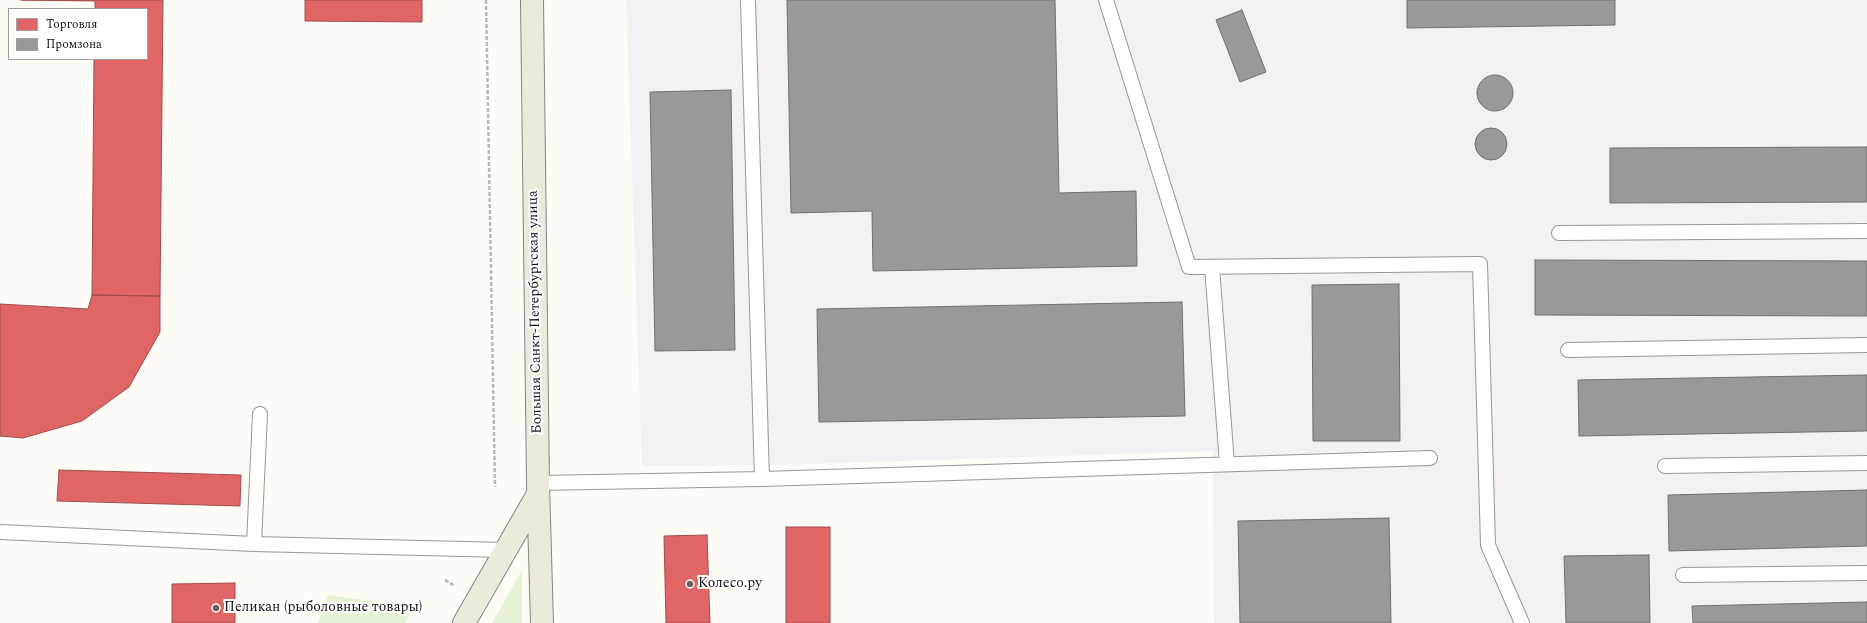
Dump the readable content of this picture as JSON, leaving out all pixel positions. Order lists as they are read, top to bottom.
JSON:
{
  "streets": {
    "main road": ["Большая Санкт-Петербургская улица"]
  },
  "places": ["Колесо.ру", "Пеликан (рыболовные товары)"],
  "legend": ["Торговля", "Промзона"]
}
